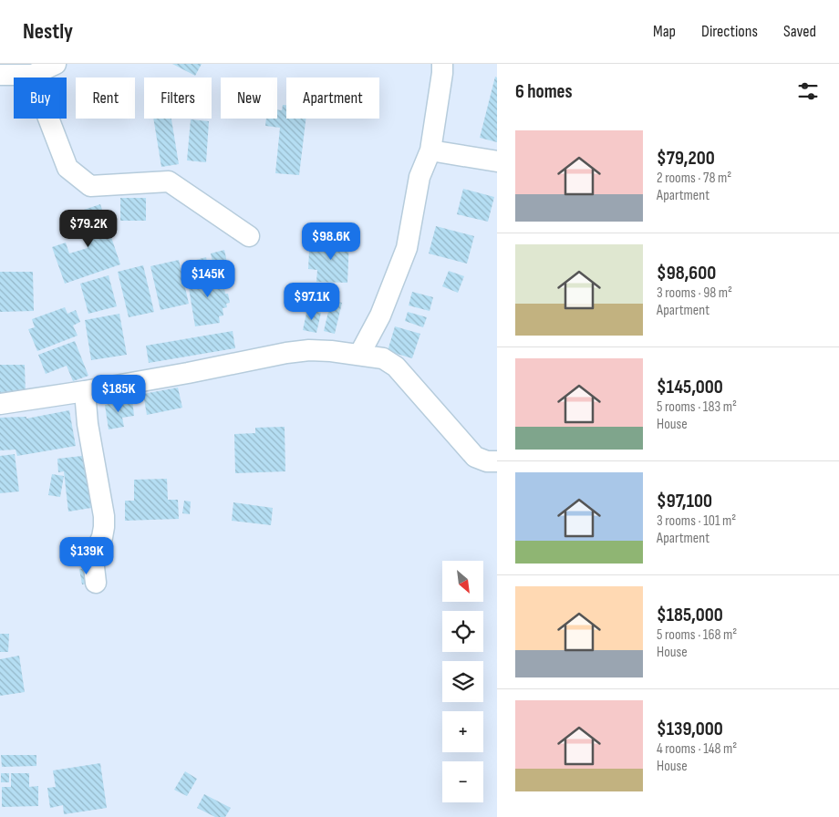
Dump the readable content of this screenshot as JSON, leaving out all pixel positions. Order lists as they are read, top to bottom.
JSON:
{
  "north": "bottom right",
  "page": {
    "header": "Nestly",
    "nav": ["Map", "Directions", "Saved"],
    "heading": "6 homes",
    "chip": [
      "Buy",
      "Rent",
      "Filters",
      "New",
      "Apartment"
    ],
    "list": [
      {
        "name": "$79,200",
        "note": "2 rooms · 78 m² · Apartment"
      },
      {
        "name": "$98,600",
        "note": "3 rooms · 98 m² · Apartment"
      },
      {
        "name": "$145,000",
        "note": "5 rooms · 183 m² · House"
      },
      {
        "name": "$97,100",
        "note": "3 rooms · 101 m² · Apartment"
      },
      {
        "name": "$185,000",
        "note": "5 rooms · 168 m² · House"
      },
      {
        "name": "$139,000",
        "note": "4 rooms · 148 m² · House"
      }
    ],
    "price": [
      "$79.2K",
      "$98.6K",
      "$145K",
      "$97.1K",
      "$185K",
      "$139K"
    ],
    "map_buttons": ["+", "−"]
  }
}
